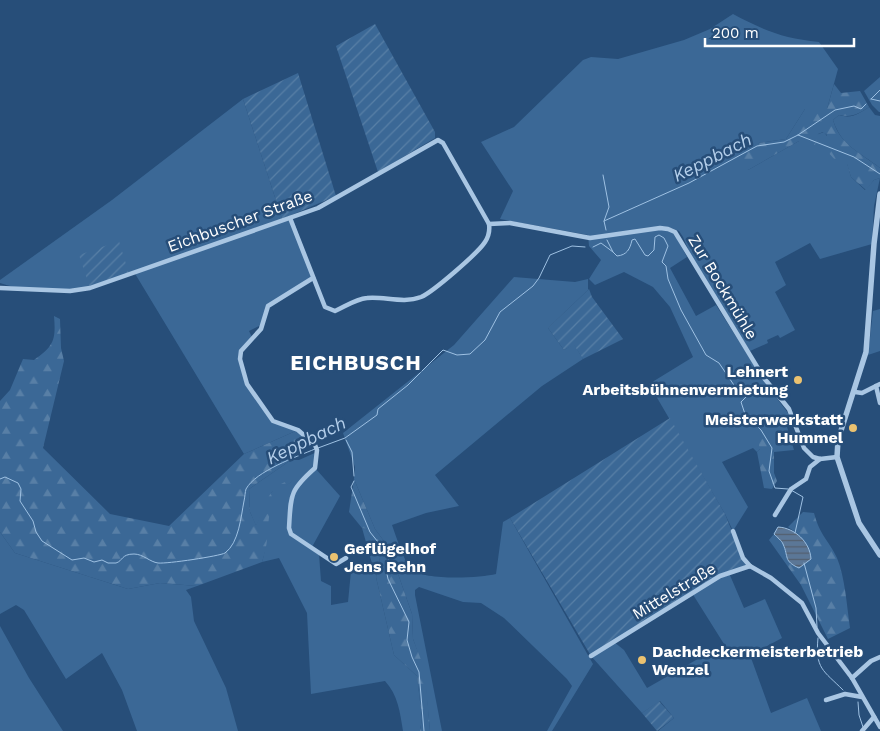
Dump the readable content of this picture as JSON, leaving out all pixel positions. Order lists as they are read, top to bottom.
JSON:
{
  "streets": {
    "street": ["Eichbuscher Straße", "Zur Bockmühle", "Mittelstraße"]
  },
  "crossings": [
    ["Eichbuscher Straße", "Zur Bockmühle"]
  ],
  "districts": ["EICHBUSCH"],
  "water": ["Keppbach"],
  "places": [
    "Lehnert Arbeitsbühnenvermietung",
    "Meisterwerkstatt Hummel",
    "Geflügelhof Jens Rehn",
    "Dachdeckermeisterbetrieb Wenzel"
  ],
  "scale_bar": "200 m"
}
